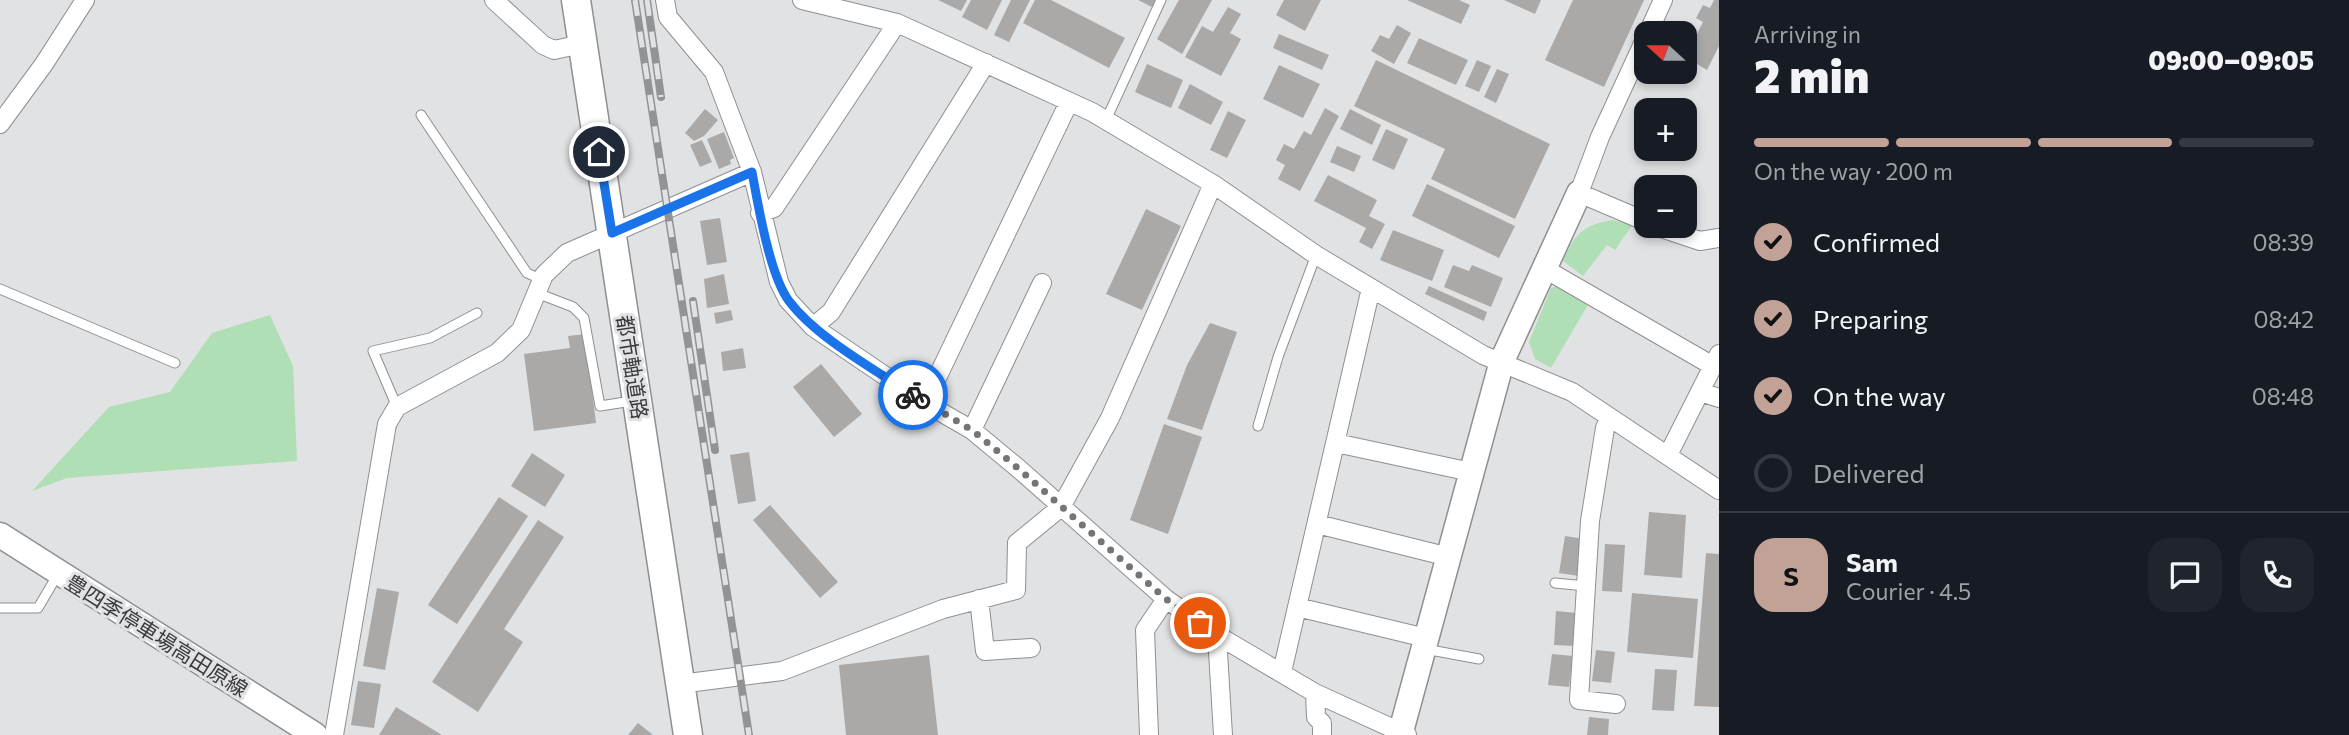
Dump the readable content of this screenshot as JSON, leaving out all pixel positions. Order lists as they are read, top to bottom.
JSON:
{
  "streets": {
    "main road": ["都市軸道路"],
    "street": ["豊四季停車場高田原線"]
  },
  "north": "left",
  "page": {
    "heading": ["2 min", "Arriving in", "09:00–09:05"],
    "panel": ["Sam", "Courier · 4.5"],
    "map_buttons": ["+", "−"],
    "bar": "On the way · 200 m",
    "list": [
      ["Confirmed", "08:39"],
      ["Preparing", "08:42"],
      ["On the way", "08:48"],
      "Delivered"
    ],
    "round": "S"
  }
}
